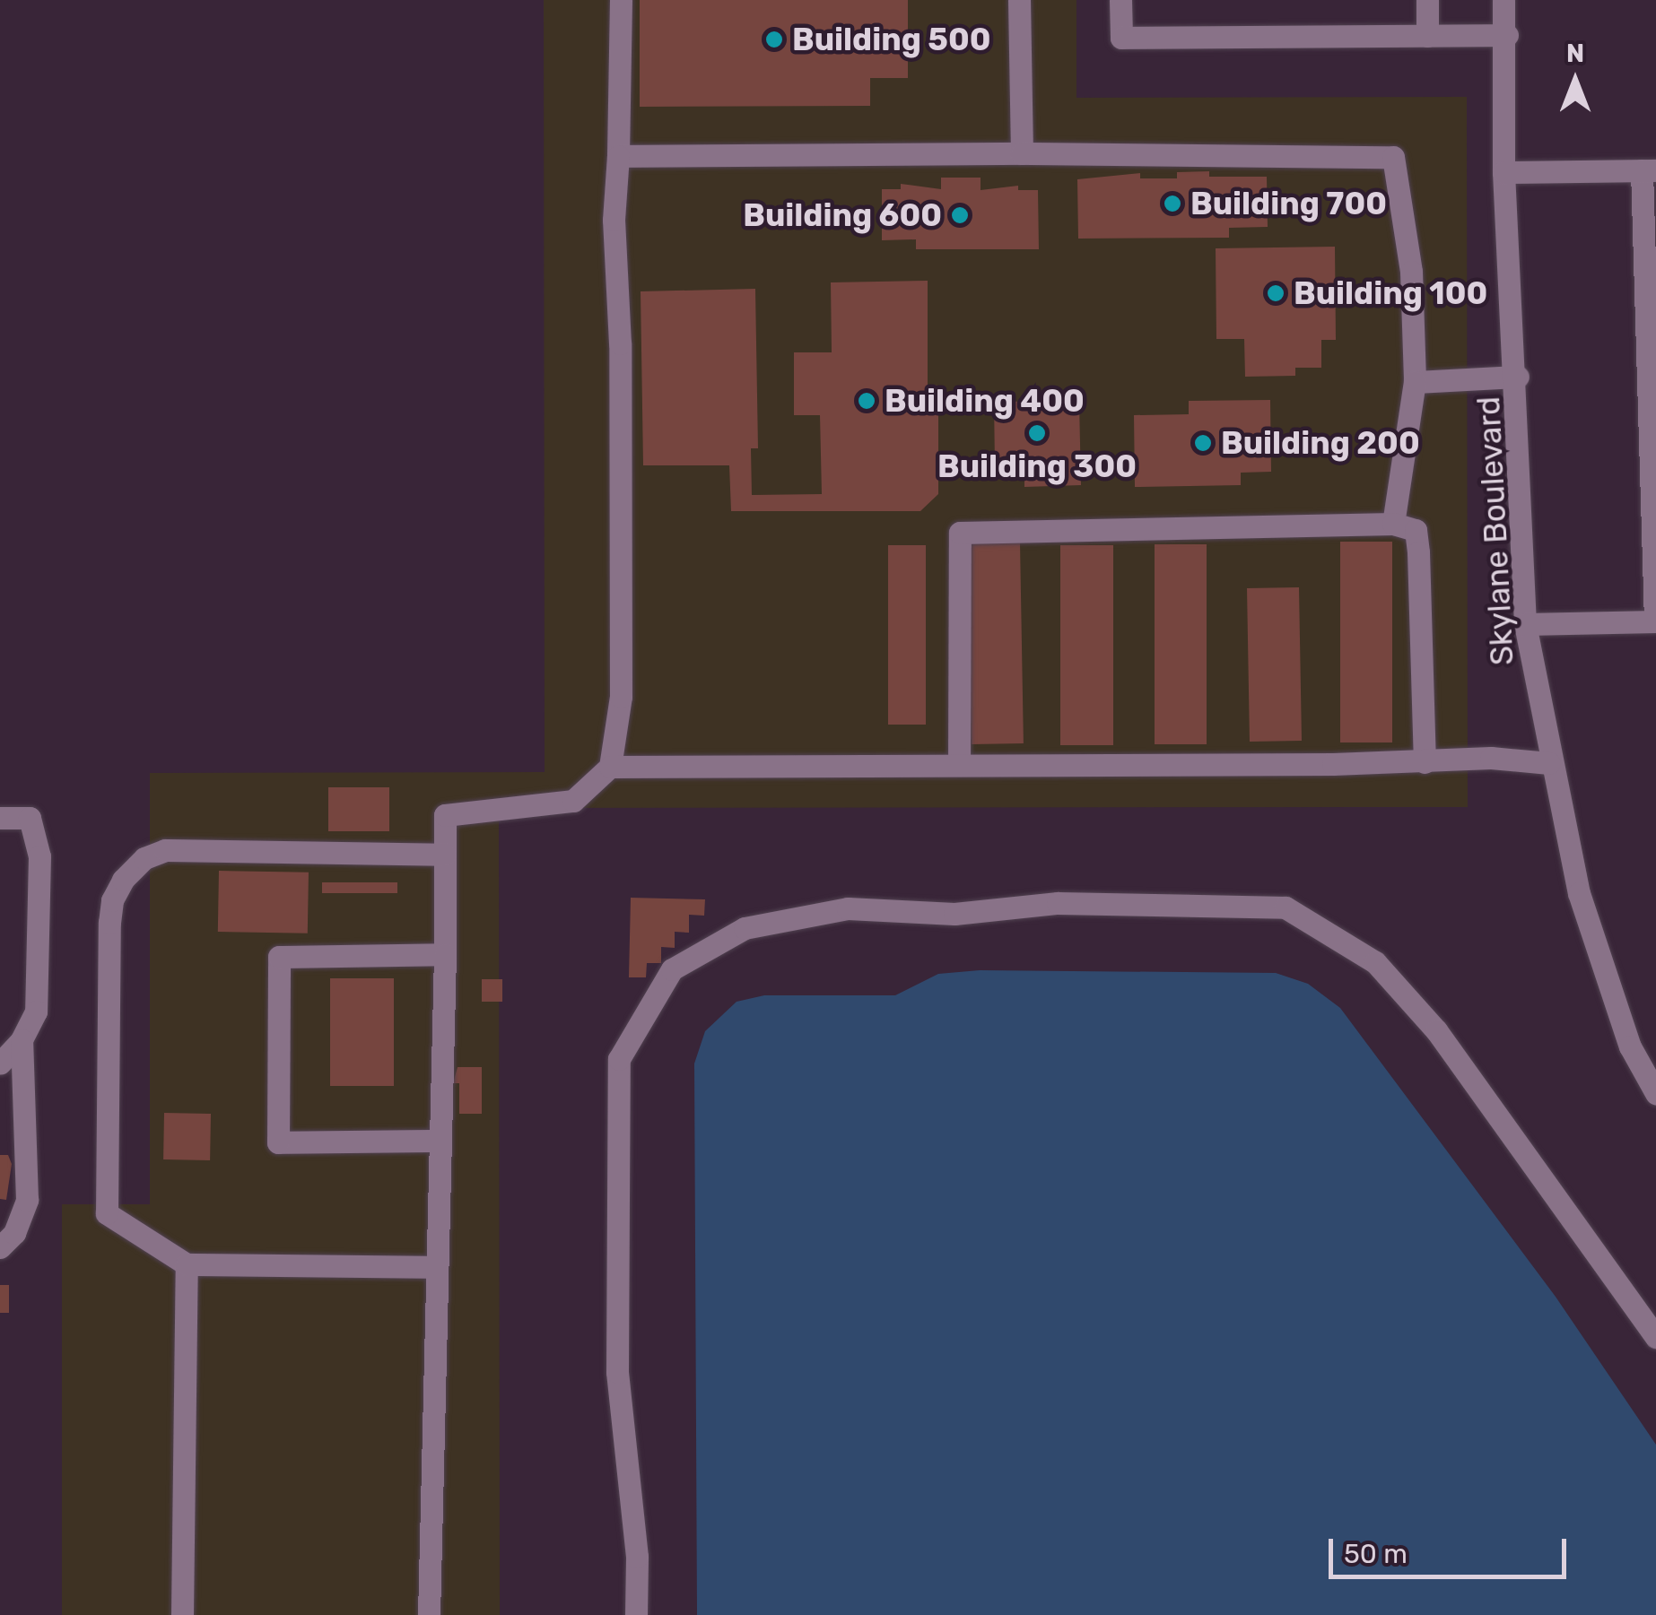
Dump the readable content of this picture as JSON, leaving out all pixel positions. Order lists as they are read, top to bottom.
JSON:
{
  "streets": {
    "street": ["Skylane Boulevard"]
  },
  "places": [
    "Building 500",
    "Building 700",
    "Building 600",
    "Building 100",
    "Building 400",
    "Building 300",
    "Building 200"
  ],
  "scale_bar": "50 m",
  "north": "top"
}
